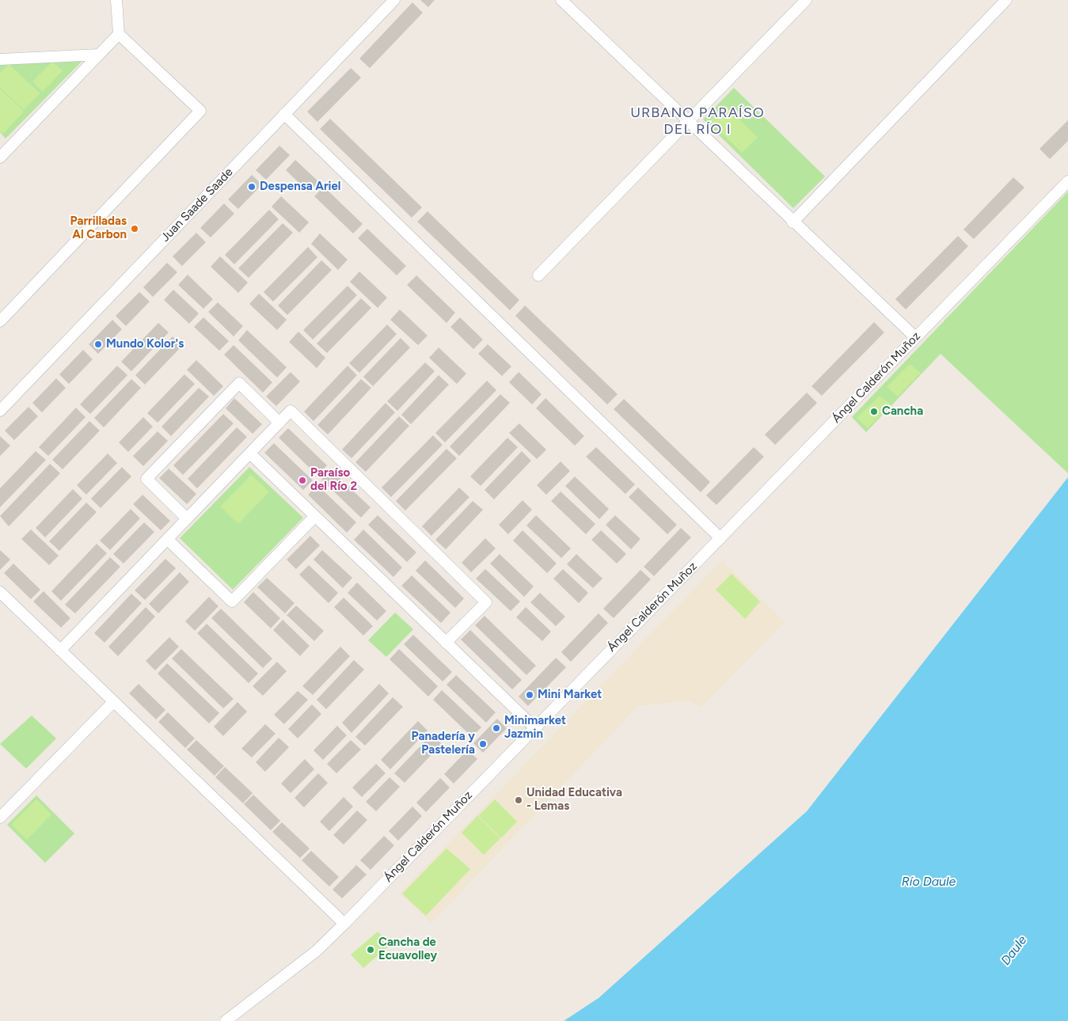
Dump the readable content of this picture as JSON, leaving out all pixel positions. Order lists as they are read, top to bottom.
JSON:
{
  "streets": {
    "street": ["Juan Saade Saade", "Ángel Calderón Muñoz"]
  },
  "districts": ["URBANO PARAÍSO DEL RÍO I"],
  "water": ["Río Daule", "Daule"],
  "places": [
    "Despensa Ariel",
    "Parrilladas Al Carbon",
    "Mundo Kolor's",
    "Cancha",
    "Paraíso del Río 2",
    "Mini Market",
    "Minimarket Jazmin",
    "Panadería y Pastelería",
    "Unidad Educativa - Lemas",
    "Cancha de Ecuavolley"
  ]
}
